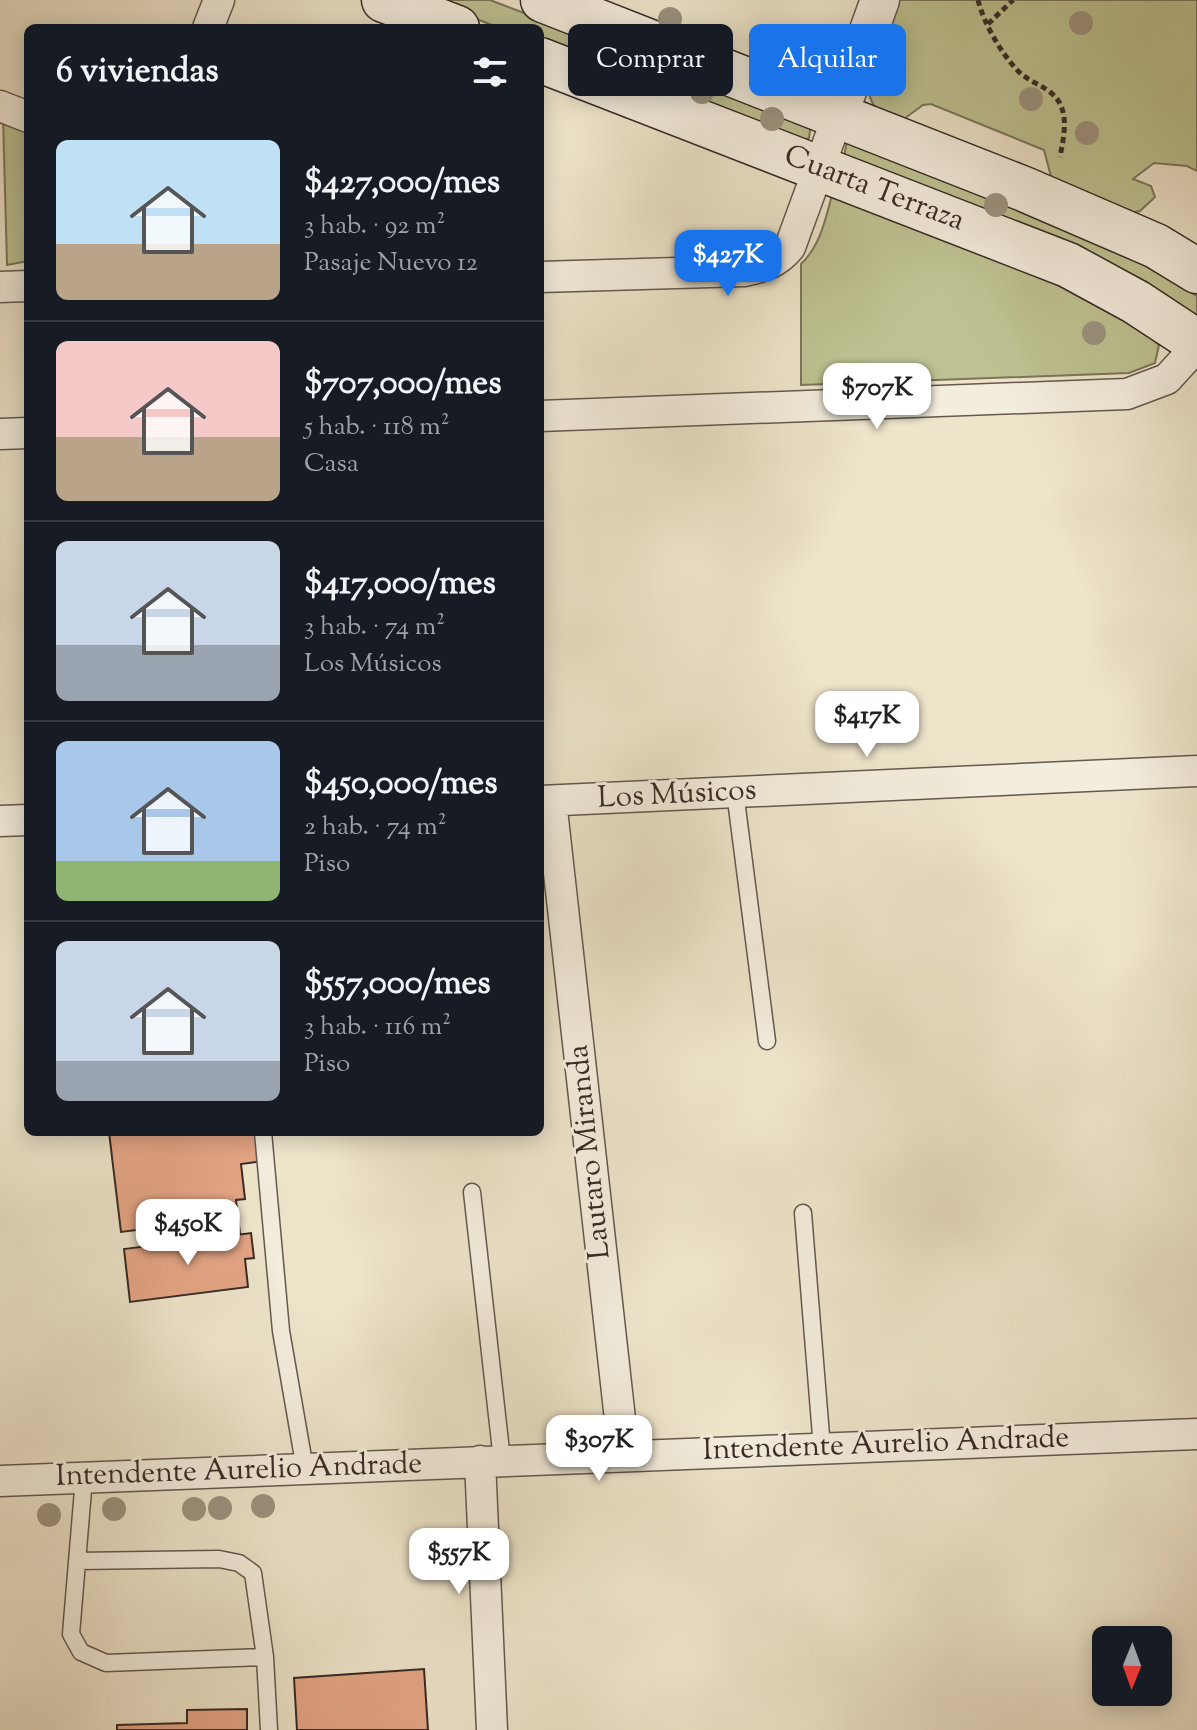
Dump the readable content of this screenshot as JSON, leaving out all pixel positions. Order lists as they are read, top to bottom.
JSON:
{
  "streets": {
    "main road": ["Cuarta Terraza"],
    "street": ["Los Músicos", "Lautaro Miranda", "Intendente Aurelio Andrade"]
  },
  "crossings": [
    ["Los Músicos", "Lautaro Miranda"],
    ["Lautaro Miranda", "Intendente Aurelio Andrade"]
  ],
  "north": "bottom",
  "page": {
    "chip": ["Comprar", "Alquilar"],
    "heading": "6 viviendas",
    "list": [
      {
        "name": "$427,000/mes",
        "note": "3 hab. · 92 m² · Pasaje Nuevo 12"
      },
      {
        "name": "$707,000/mes",
        "note": "5 hab. · 118 m² · Casa"
      },
      {
        "name": "$417,000/mes",
        "note": "3 hab. · 74 m² · Los Músicos"
      },
      {
        "name": "$450,000/mes",
        "note": "2 hab. · 74 m² · Piso"
      },
      {
        "name": "$557,000/mes",
        "note": "3 hab. · 116 m² · Piso"
      }
    ],
    "price": [
      "$427K",
      "$707K",
      "$417K",
      "$450K",
      "$307K",
      "$557K"
    ]
  }
}
